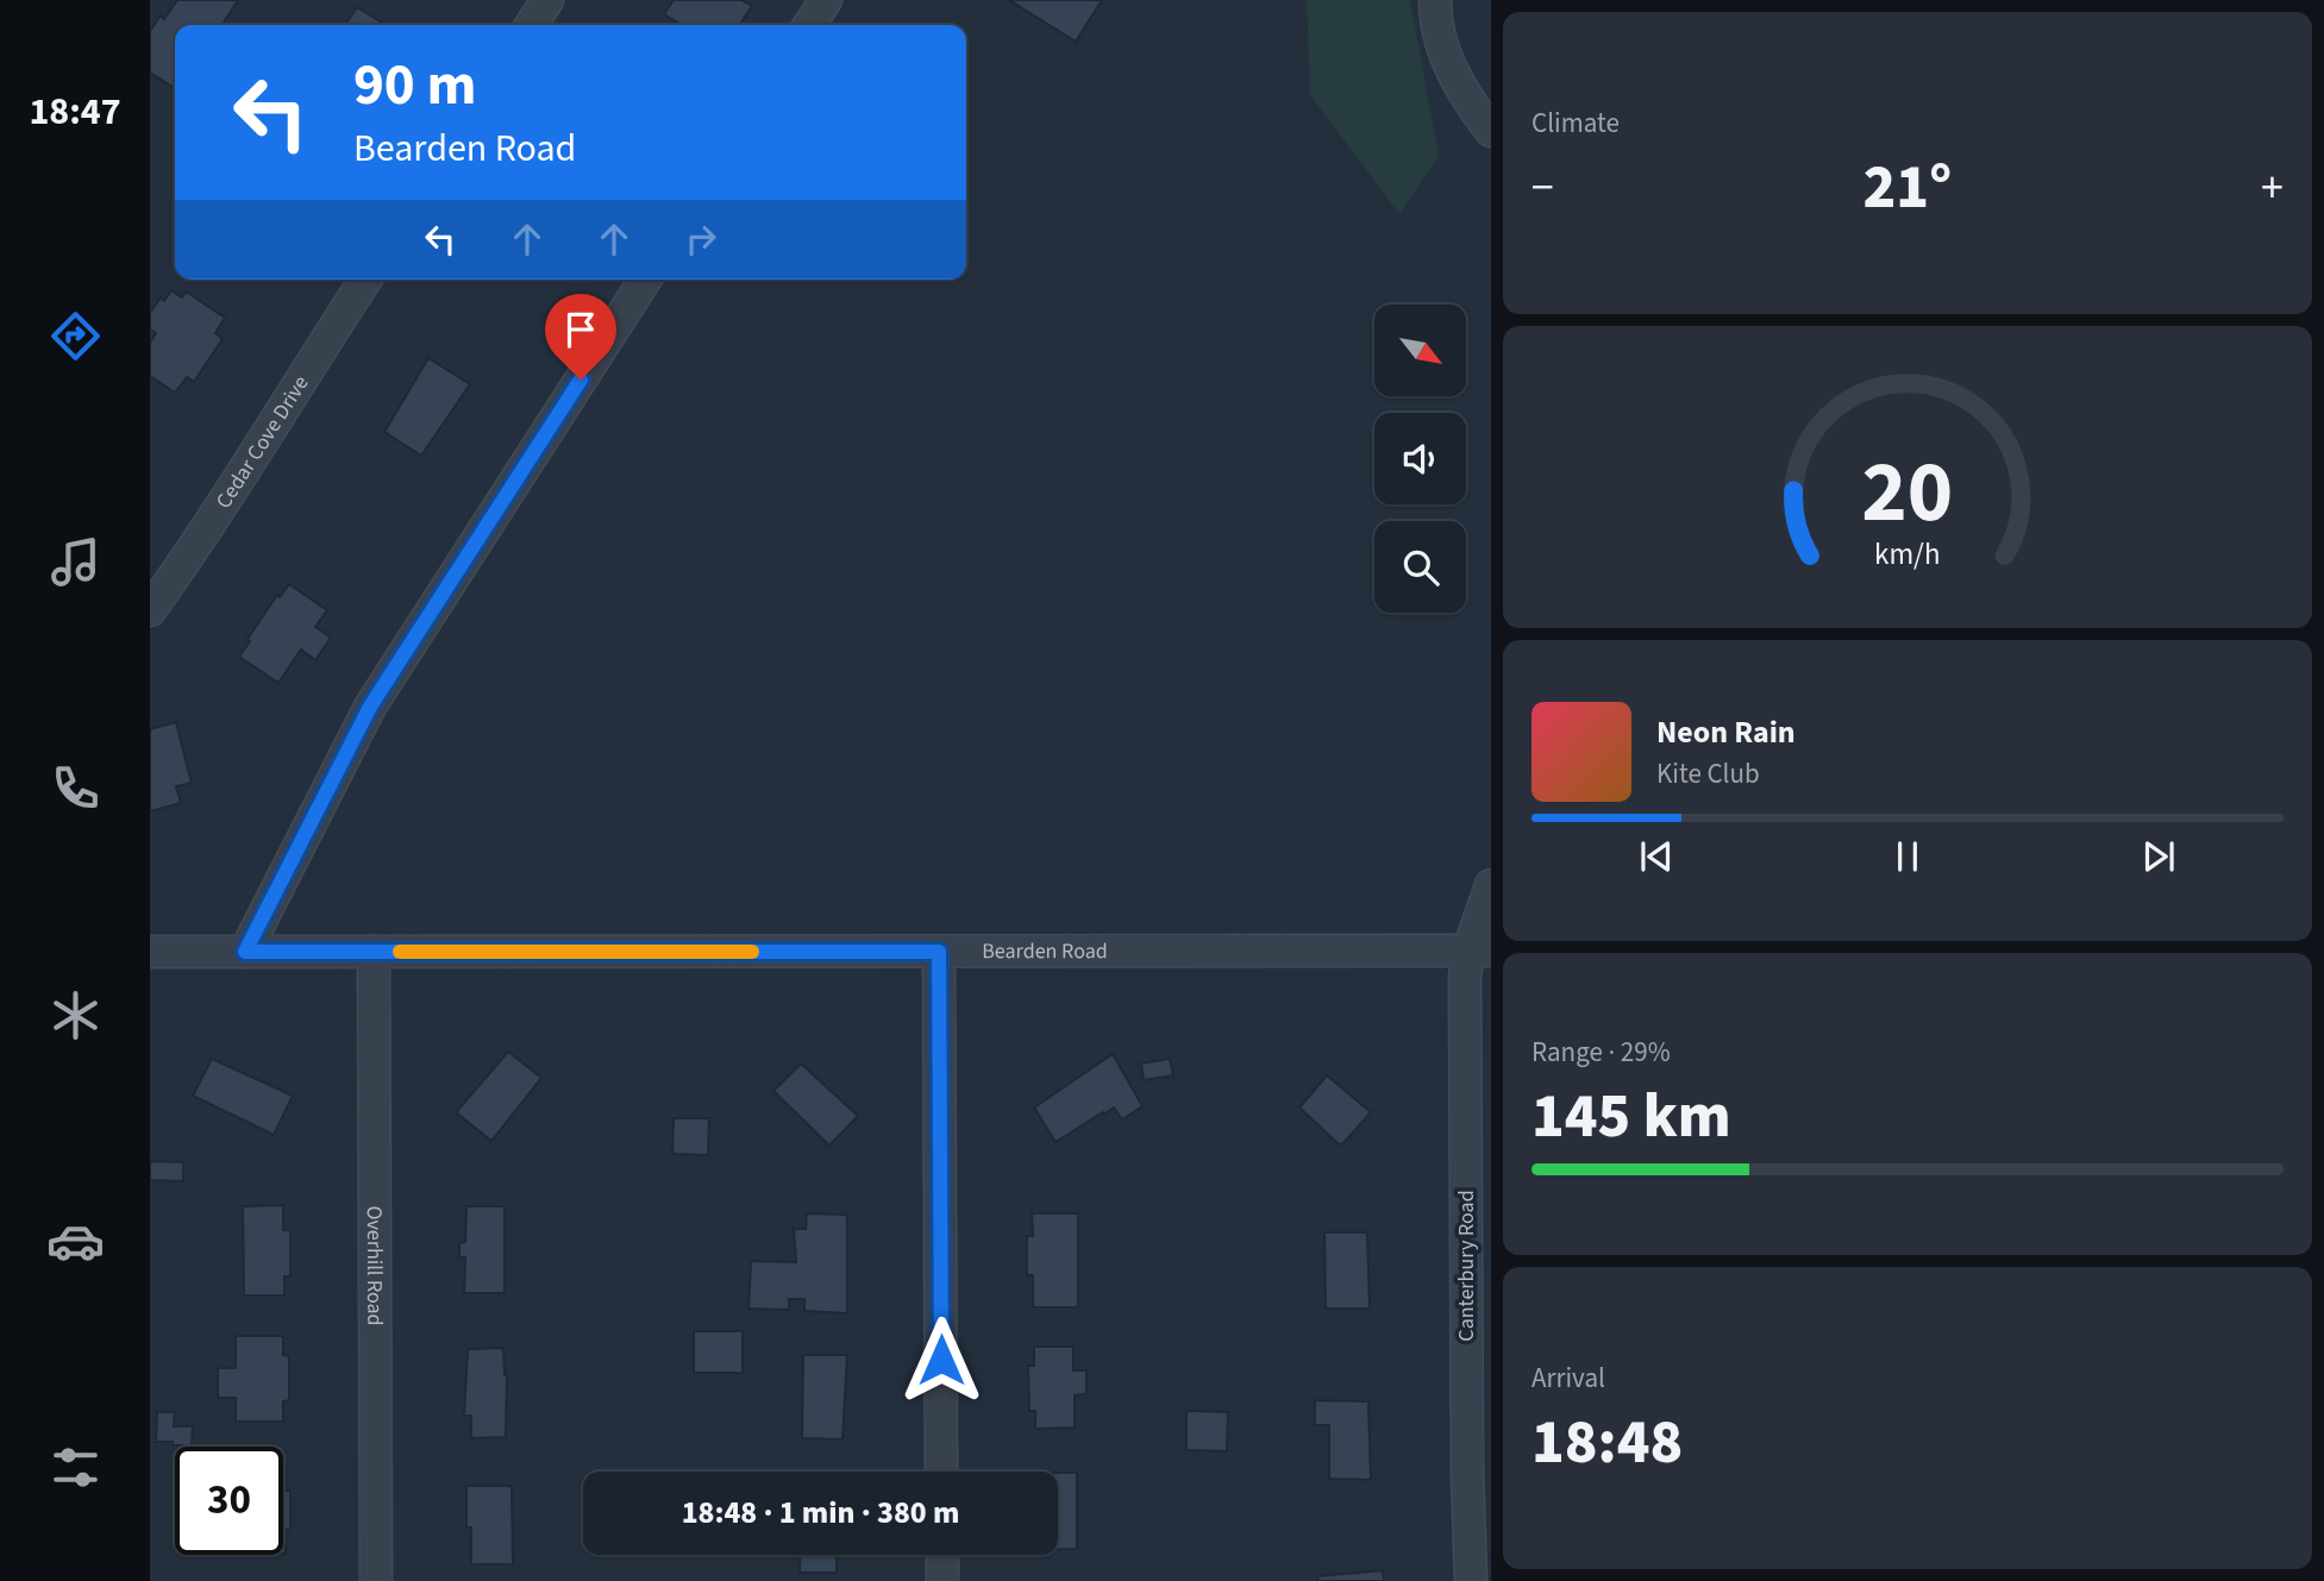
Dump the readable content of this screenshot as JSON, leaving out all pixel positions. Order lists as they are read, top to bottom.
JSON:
{
  "streets": {
    "street": [
      "Cedar Cove Drive",
      "Bearden Road",
      "Canterbury Road",
      "Overhill Road"
    ]
  },
  "crossings": [
    ["Bearden Road", "Canterbury Road"],
    ["Bearden Road", "Overhill Road"]
  ],
  "north": "bottom right",
  "page": {
    "tabs": "18:47",
    "tile": [
      "Climate",
      ["Range · 29%", "145 km"],
      ["Arrival", "18:48"]
    ],
    "turn": ["90 m", "Bearden Road"],
    "heat": ["−", "21°", "+"],
    "song": ["Neon Rain", "Kite Club"],
    "limit": "30",
    "trip": "18:48 · 1 min · 380 m",
    "gauge": ["20", "km/h"]
  }
}
